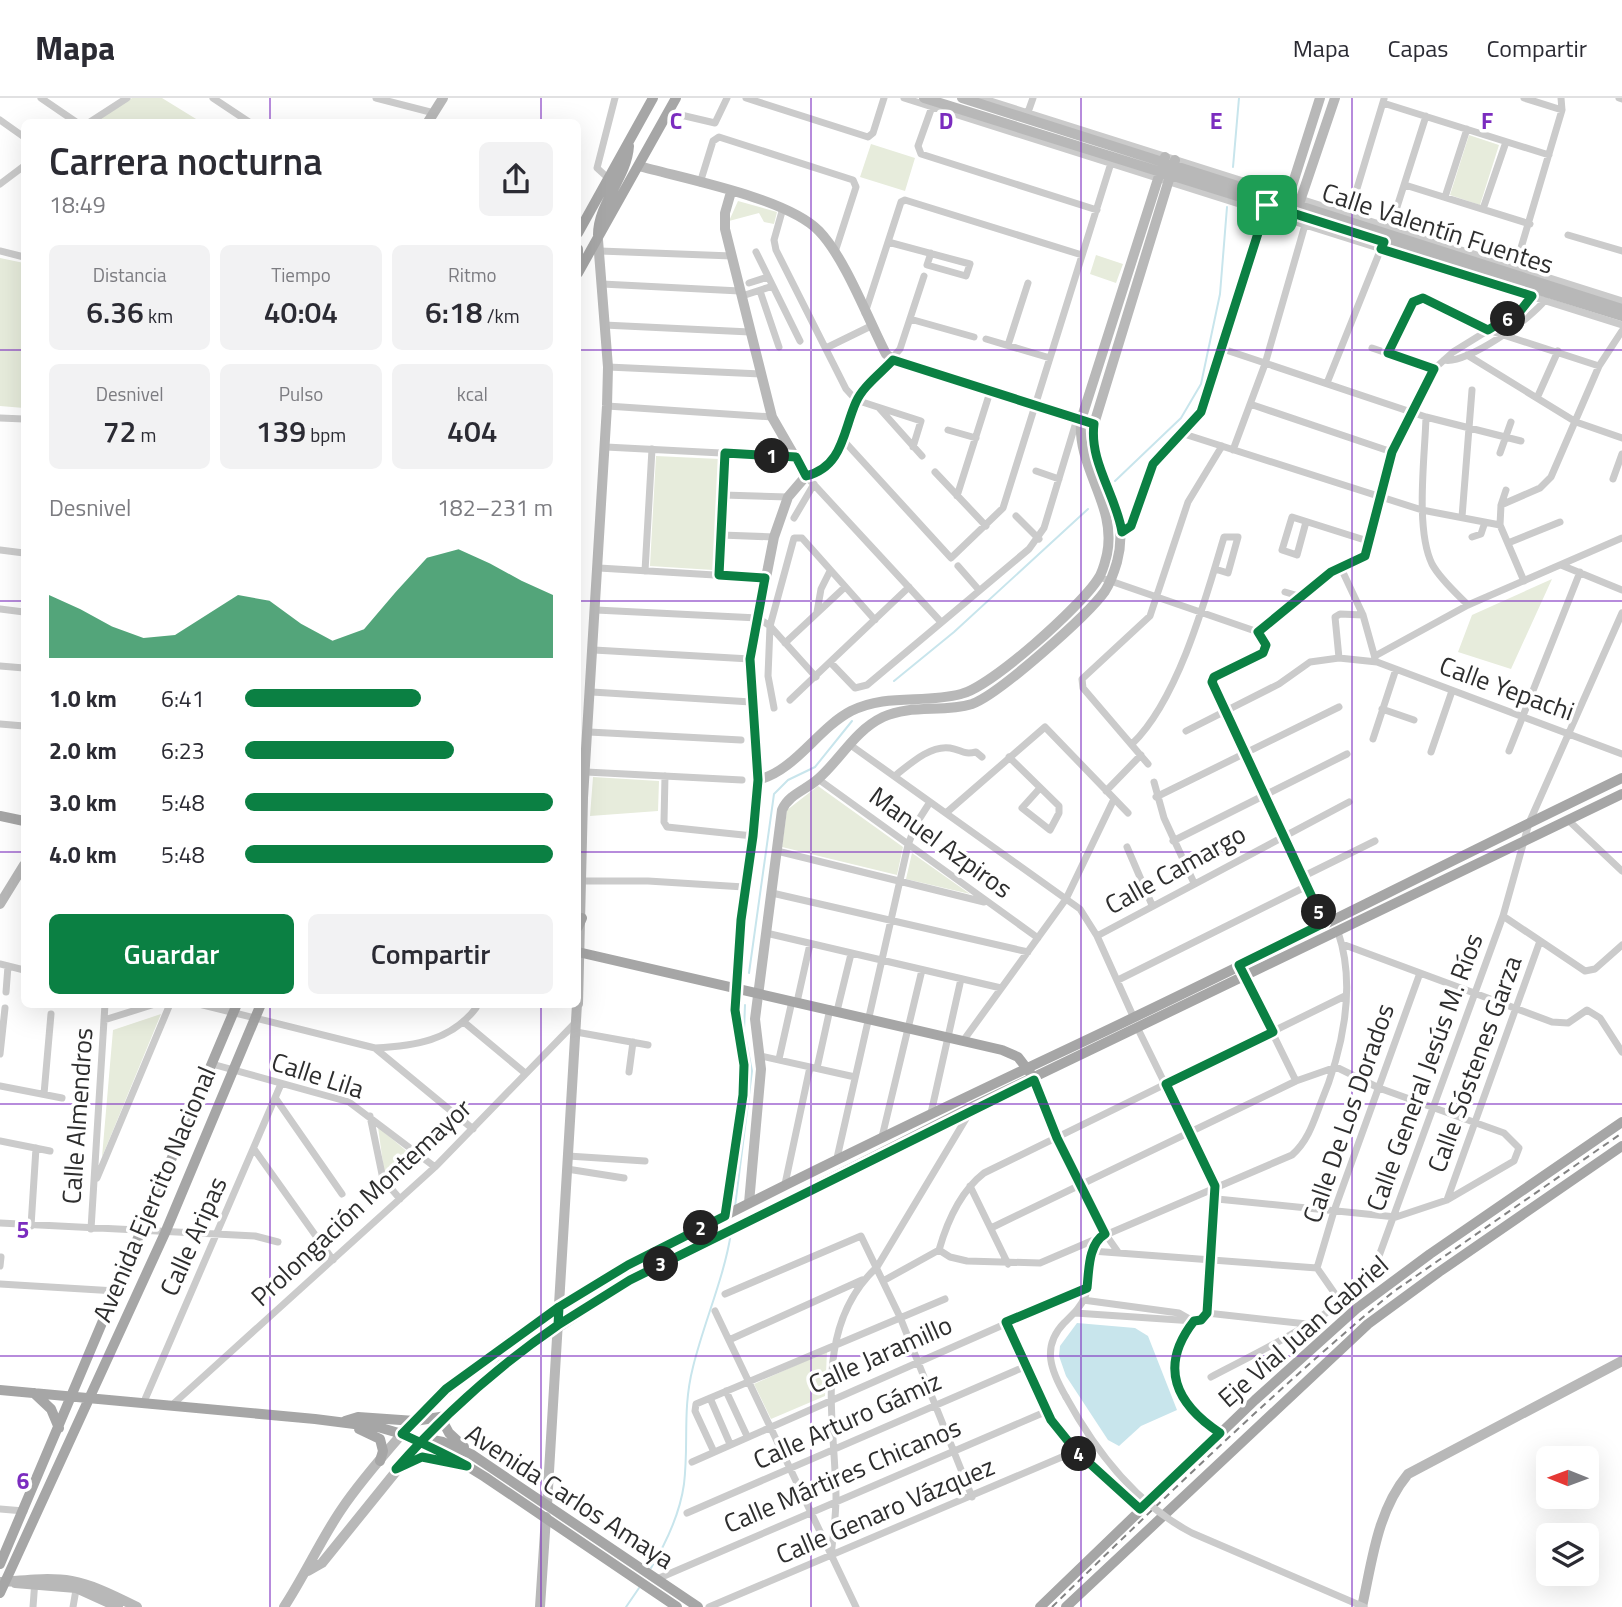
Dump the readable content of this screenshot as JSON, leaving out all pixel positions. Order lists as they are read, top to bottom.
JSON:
{
  "streets": {
    "main road": ["Avenida Ejercito Nacional", "Eje Vial Juan Gabriel", "Avenida Carlos Amaya"],
    "street": [
      "Calle Valentín Fuentes",
      "Calle Yepachi",
      "Manuel Azpiros",
      "Calle Camargo",
      "Calle Sóstenes Garza",
      "Calle General Jesús M. Ríos",
      "Calle Lila",
      "Calle De Los Dorados",
      "Calle Almendros",
      "Prolongación Montemayor",
      "Calle Aripas",
      "Calle Jaramillo",
      "Calle Arturo Gámiz",
      "Calle Mártires Chicanos",
      "Calle Genaro Vázquez"
    ]
  },
  "crossings": [
    ["Calle Yepachi", "Calle General Jesús M. Ríos"],
    ["Calle Lila", "Avenida Ejercito Nacional"],
    ["Calle Lila", "Prolongación Montemayor"],
    ["Calle Lila", "Calle Aripas"],
    ["Calle Mártires Chicanos", "Avenida Carlos Amaya"]
  ],
  "north": "left",
  "page": {
    "header": "Mapa",
    "nav": ["Mapa", "Capas", "Compartir"],
    "heading": ["Carrera nocturna", "18:49"],
    "stats": [
      ["Distancia", "6.36 km"],
      ["Tiempo", "40:04"],
      ["Ritmo", "6:18 /km"],
      ["Desnivel", "72 m"],
      ["Pulso", "139 bpm"],
      ["kcal", "404"]
    ],
    "pins": [
      "6",
      "1",
      "5",
      "2",
      "3",
      "4"
    ],
    "chart": ["Desnivel", "182–231 m"],
    "list": [
      {
        "name": "1.0 km",
        "note": "6:41"
      },
      {
        "name": "2.0 km",
        "note": "6:23"
      },
      {
        "name": "3.0 km",
        "note": "5:48"
      },
      {
        "name": "4.0 km",
        "note": "5:48"
      }
    ],
    "buttons": ["Guardar", "Compartir"]
  },
  "grid": {
    "columns": [
      "C",
      "D",
      "E",
      "F"
    ],
    "rows": ["5", "6"]
  }
}
